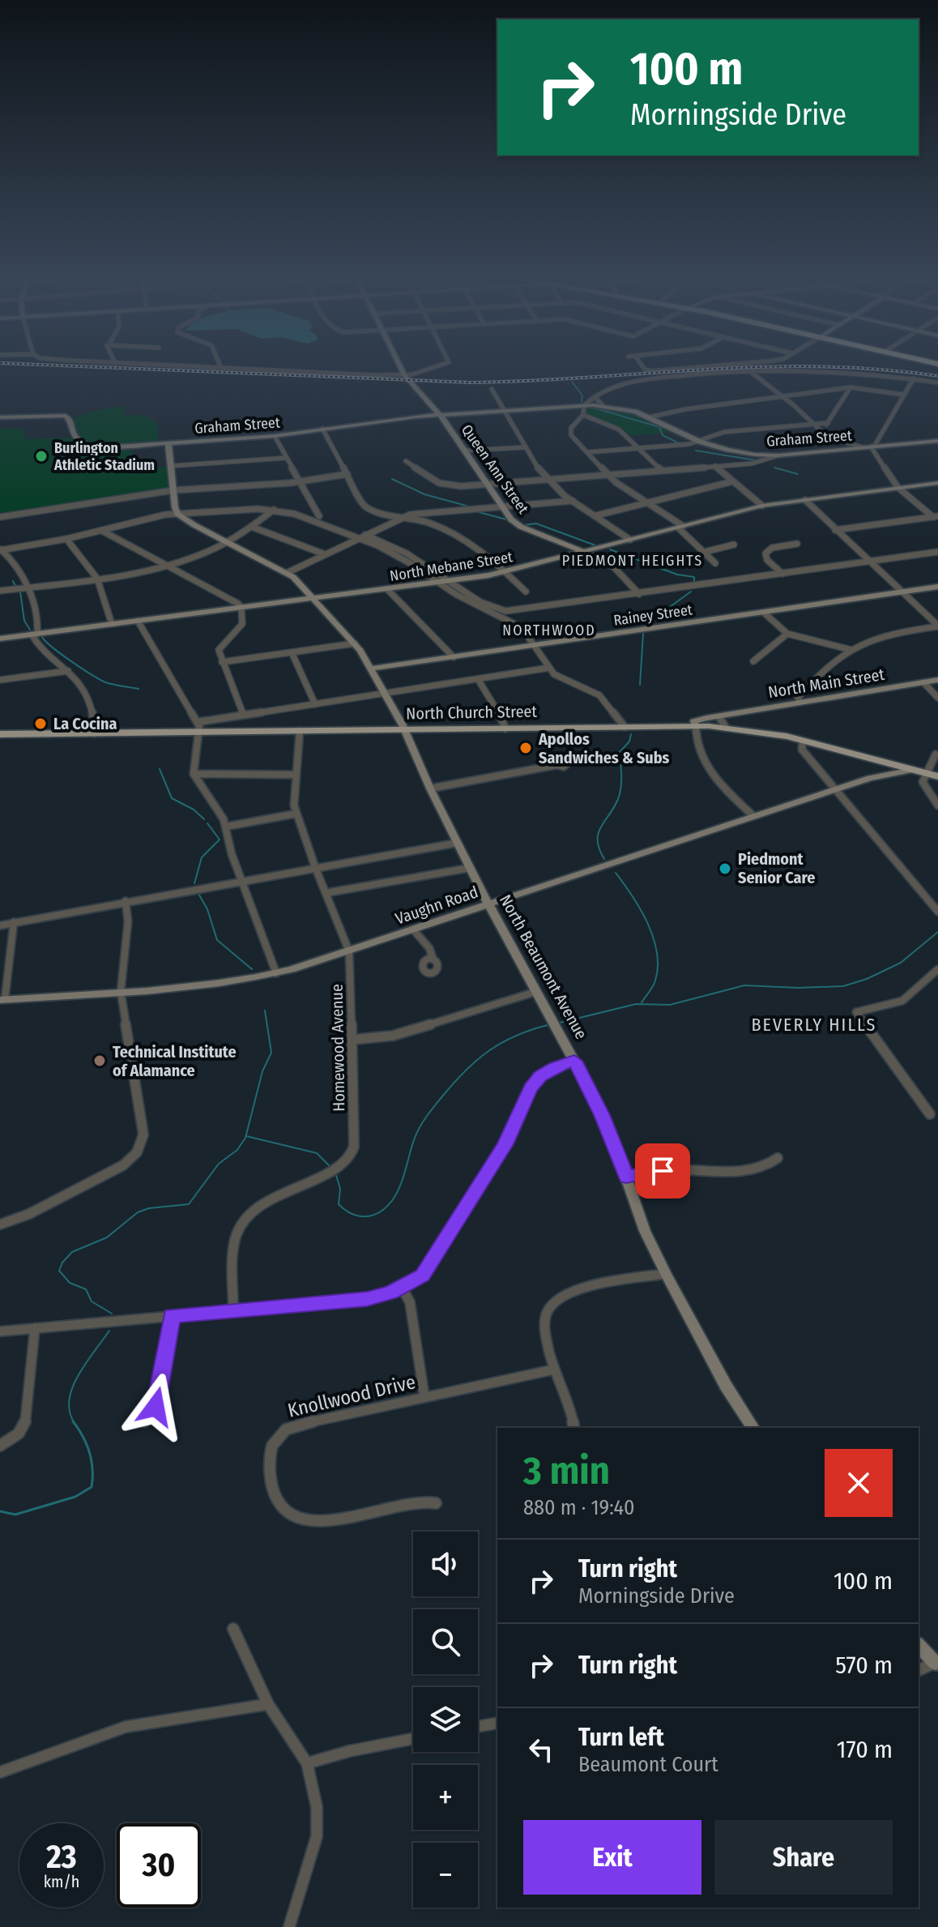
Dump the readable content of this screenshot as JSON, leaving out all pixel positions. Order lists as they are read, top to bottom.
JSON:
{
  "streets": {
    "main road": ["North Church Street"],
    "street": [
      "Graham Street",
      "Queen Ann Street",
      "North Mebane Street",
      "Rainey Street",
      "North Main Street",
      "Vaughn Road",
      "North Beaumont Avenue",
      "Homewood Avenue",
      "Knollwood Drive"
    ]
  },
  "crossings": [
    ["Graham Street", "Queen Ann Street"],
    ["Queen Ann Street", "North Mebane Street"],
    ["North Mebane Street", "North Beaumont Avenue"],
    ["Rainey Street", "North Beaumont Avenue"],
    ["North Main Street", "North Church Street"],
    ["North Church Street", "Vaughn Road"],
    ["North Church Street", "North Beaumont Avenue"],
    ["North Church Street", "Homewood Avenue"],
    ["Vaughn Road", "North Beaumont Avenue"],
    ["Vaughn Road", "Homewood Avenue"]
  ],
  "districts": ["PIEDMONT HEIGHTS", "NORTHWOOD", "BEVERLY HILLS"],
  "places": [
    "Burlington Athletic Stadium",
    "La Cocina",
    "Apollos Sandwiches & Subs",
    "Piedmont Senior Care",
    "Technical Institute of Alamance"
  ],
  "page": {
    "turn": ["100 m", "Morningside Drive"],
    "heading": ["3 min", "880 m · 19:40"],
    "map_buttons": ["+", "−"],
    "list": [
      {
        "name": "Turn right",
        "note": "Morningside Drive",
        "value": "100 m"
      },
      {
        "name": "Turn right",
        "value": "570 m"
      },
      {
        "name": "Turn left",
        "note": "Beaumont Court",
        "value": "170 m"
      }
    ],
    "buttons": ["Exit", "Share"],
    "speed": "23 km/h",
    "limit": "30"
  }
}
